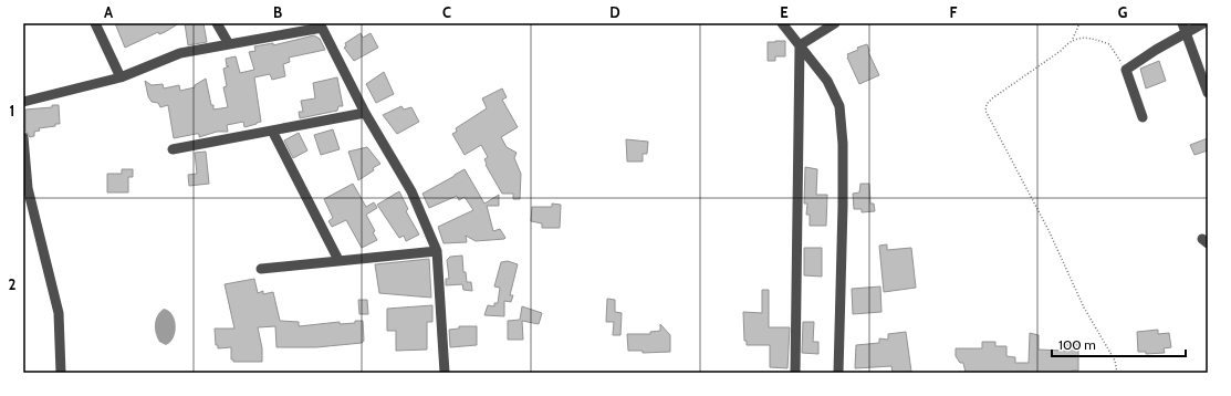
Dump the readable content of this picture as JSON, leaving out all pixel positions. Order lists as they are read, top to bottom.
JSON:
{
  "scale_bar": "100 m",
  "grid": {
    "columns": [
      "A",
      "B",
      "C",
      "D",
      "E",
      "F",
      "G"
    ],
    "rows": ["1", "2"]
  }
}
